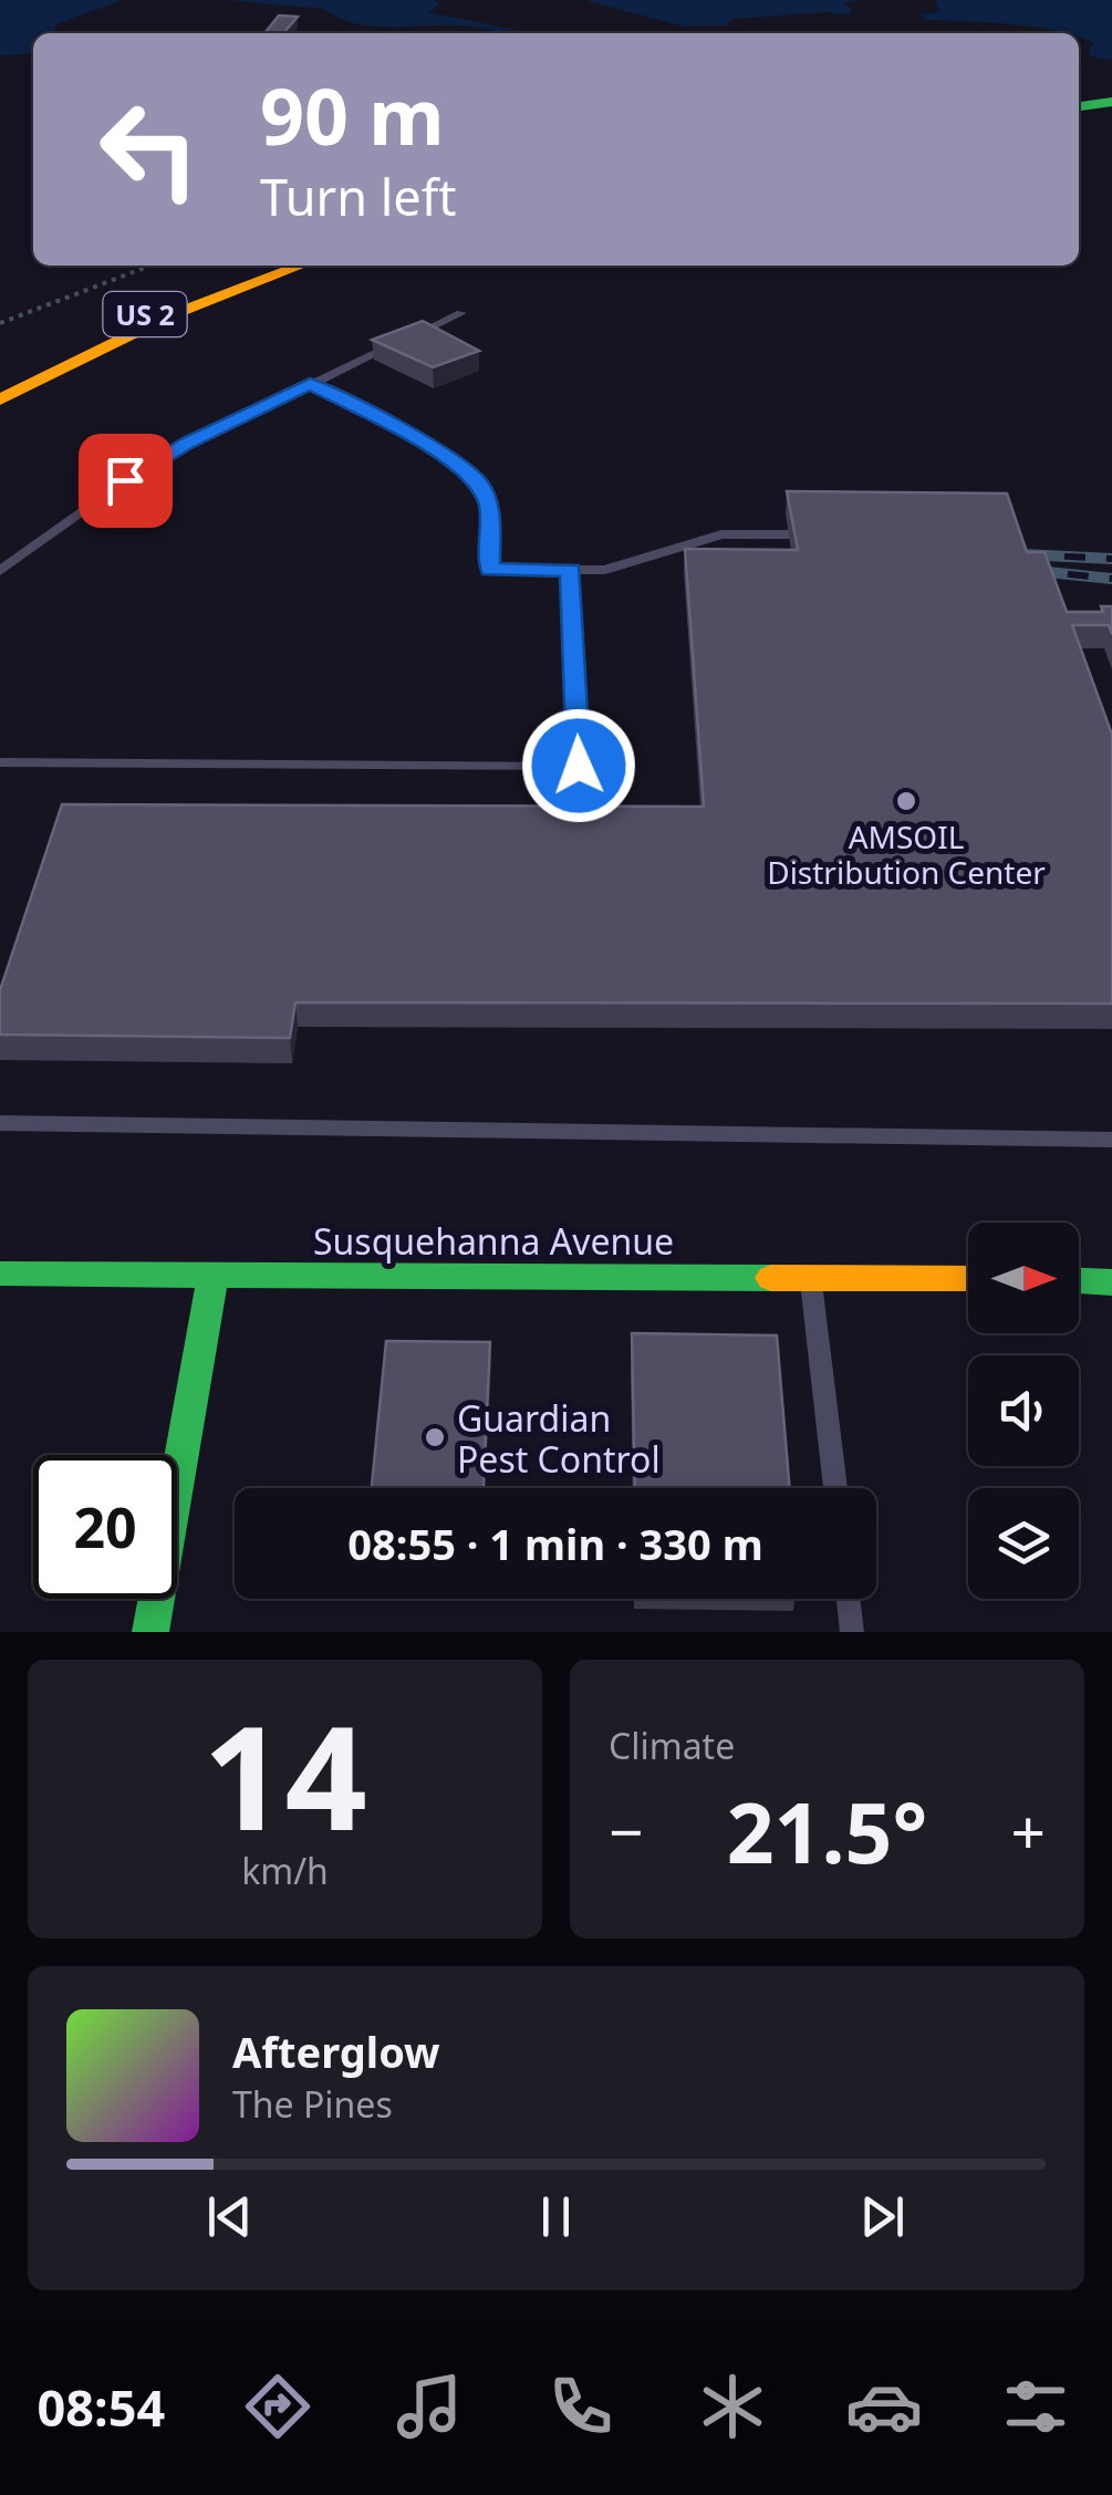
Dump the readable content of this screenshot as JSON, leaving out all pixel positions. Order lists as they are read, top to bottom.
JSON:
{
  "streets": {
    "main road": ["US 2", "Susquehanna Avenue"]
  },
  "places": ["AMSOIL Distribution Center", "Guardian Pest Control"],
  "north": "right",
  "page": {
    "turn": ["90 m", "Turn left"],
    "limit": "20",
    "trip": "08:55 · 1 min · 330 m",
    "tile": [
      ["14", "km/h"],
      "Climate"
    ],
    "heat": ["−", "21.5°", "+"],
    "song": ["Afterglow", "The Pines"],
    "tabs": "08:54"
  }
}
